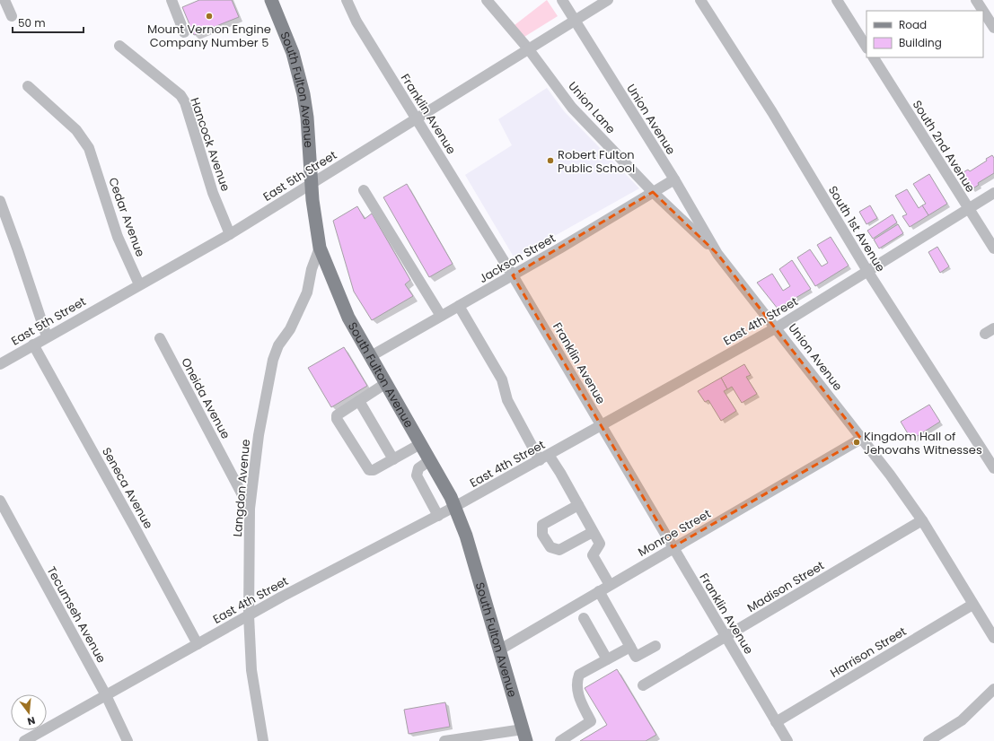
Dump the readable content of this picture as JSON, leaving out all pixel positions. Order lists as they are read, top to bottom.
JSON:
{
  "streets": {
    "main road": ["South Fulton Avenue"],
    "street": [
      "Union Lane",
      "Franklin Avenue",
      "Union Avenue",
      "Hancock Avenue",
      "South 2nd Avenue",
      "East 5th Street",
      "Cedar Avenue",
      "South 1st Avenue",
      "Jackson Street",
      "East 4th Street",
      "Oneida Avenue",
      "Seneca Avenue",
      "Langdon Avenue",
      "Monroe Street",
      "Madison Street",
      "Tecumseh Avenue",
      "Harrison Street"
    ]
  },
  "crossings": [
    ["South Fulton Avenue", "East 5th Street"],
    ["South Fulton Avenue", "Jackson Street"],
    ["South Fulton Avenue", "East 4th Street"],
    ["South Fulton Avenue", "Langdon Avenue"],
    ["South Fulton Avenue", "Monroe Street"],
    ["Union Lane", "Union Avenue"],
    ["Union Lane", "East 5th Street"],
    ["Union Lane", "Jackson Street"],
    ["Franklin Avenue", "East 5th Street"],
    ["Franklin Avenue", "Jackson Street"],
    ["Franklin Avenue", "East 4th Street"],
    ["Franklin Avenue", "Monroe Street"],
    ["Franklin Avenue", "Madison Street"],
    ["Franklin Avenue", "Harrison Street"],
    ["Union Avenue", "East 5th Street"],
    ["Union Avenue", "Jackson Street"],
    ["Union Avenue", "East 4th Street"],
    ["Union Avenue", "Monroe Street"],
    ["Union Avenue", "Madison Street"],
    ["Union Avenue", "Harrison Street"],
    ["Hancock Avenue", "East 5th Street"],
    ["South 2nd Avenue", "East 4th Street"],
    ["East 5th Street", "Cedar Avenue"],
    ["East 5th Street", "Seneca Avenue"],
    ["South 1st Avenue", "East 4th Street"],
    ["East 4th Street", "Seneca Avenue"],
    ["East 4th Street", "Langdon Avenue"],
    ["East 4th Street", "Tecumseh Avenue"],
    ["Oneida Avenue", "Langdon Avenue"]
  ],
  "places": ["Mount Vernon Engine Company Number 5", "Robert Fulton Public School", "Kingdom Hall of Jehovahs Witnesses"],
  "legend": ["Road", "Building"],
  "scale_bar": "50 m",
  "north": "bottom"
}
